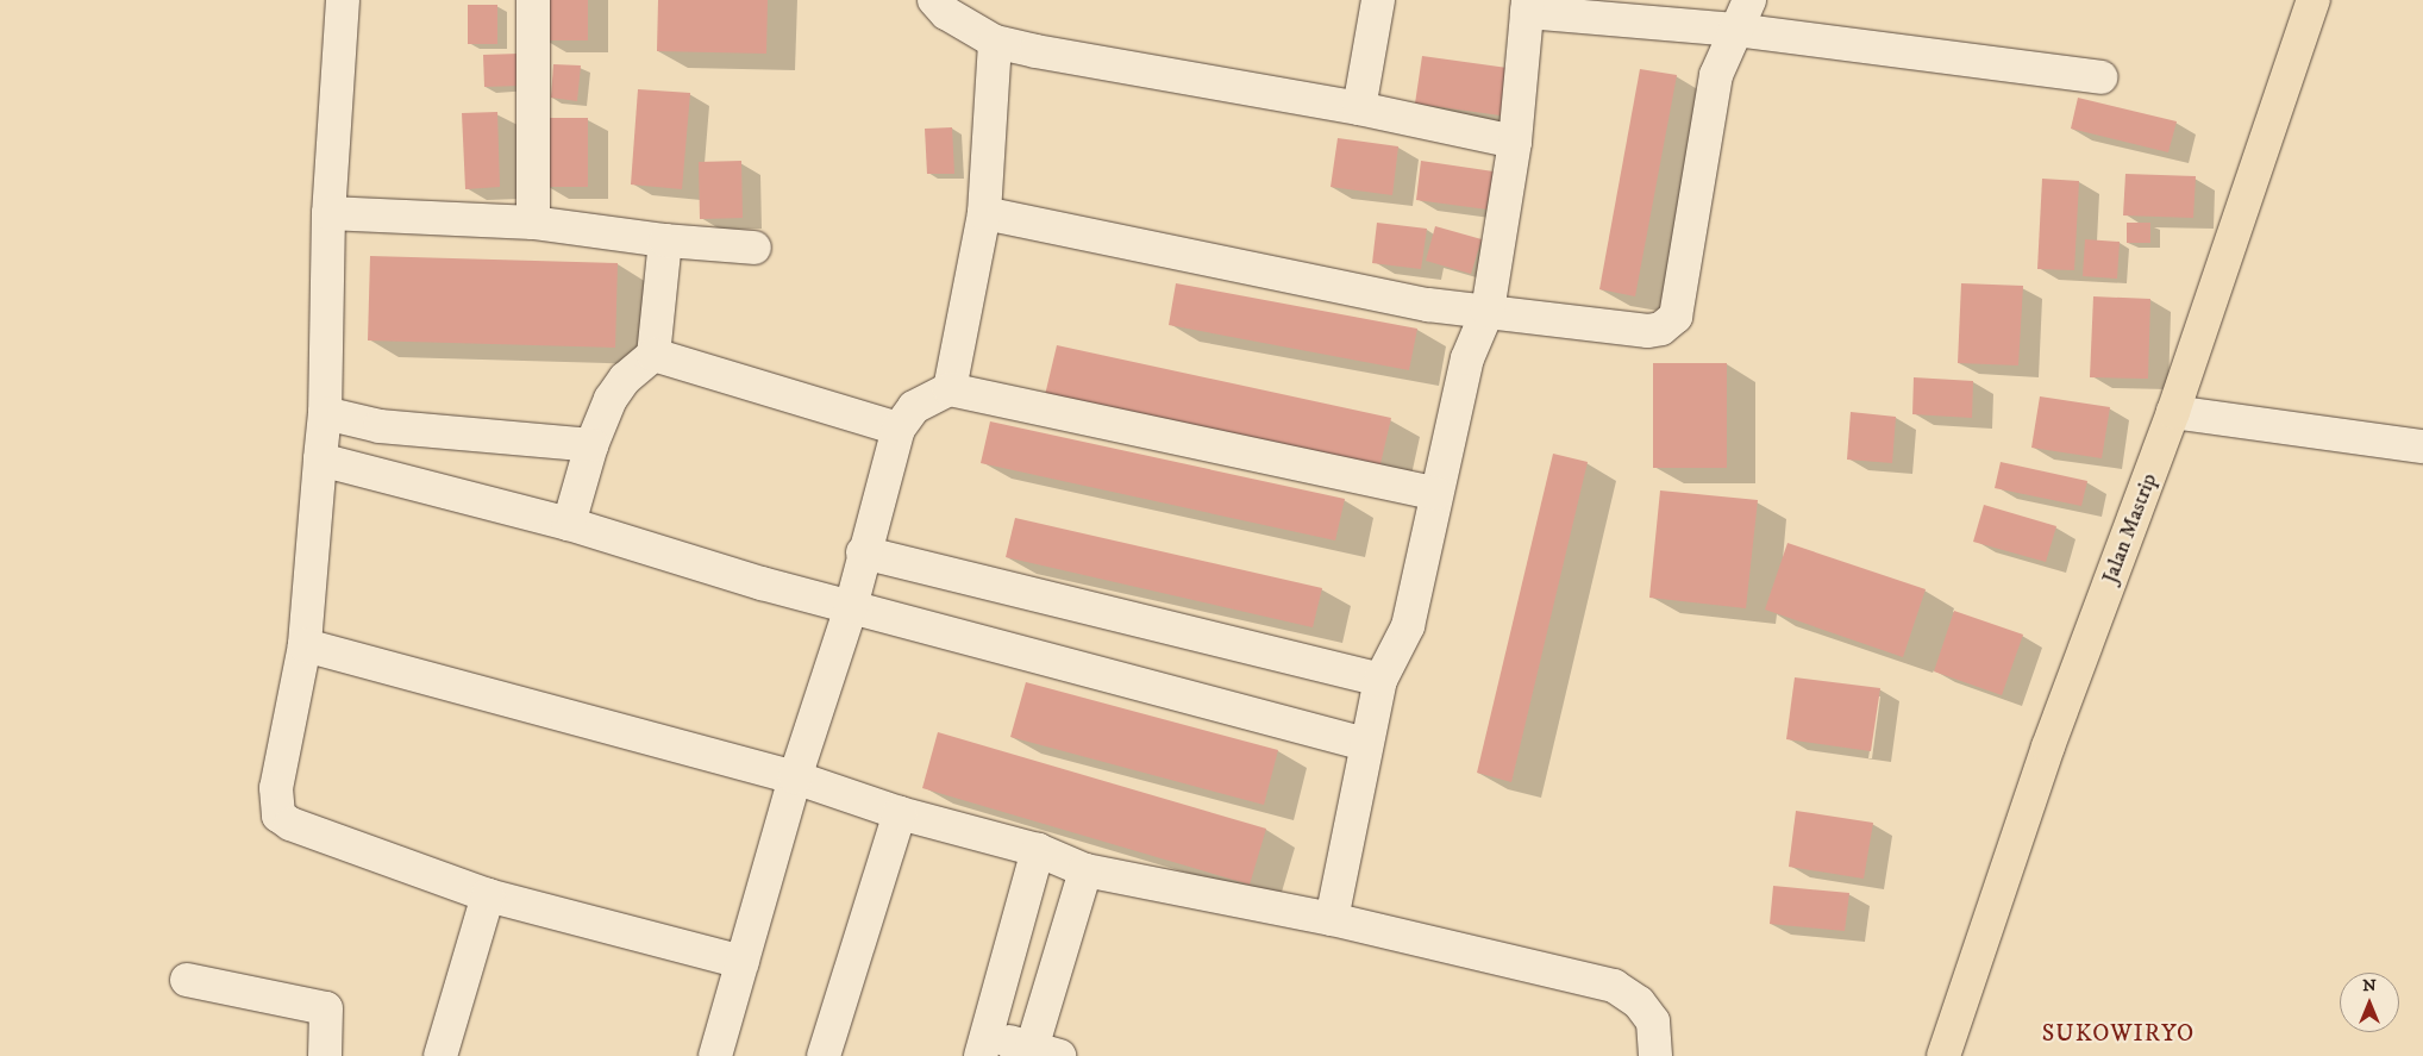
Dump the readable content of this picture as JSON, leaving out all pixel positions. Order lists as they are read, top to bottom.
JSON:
{
  "streets": {
    "main road": ["Jalan Mastrip"]
  },
  "districts": ["SUKOWIRYO"],
  "north": "top"
}
